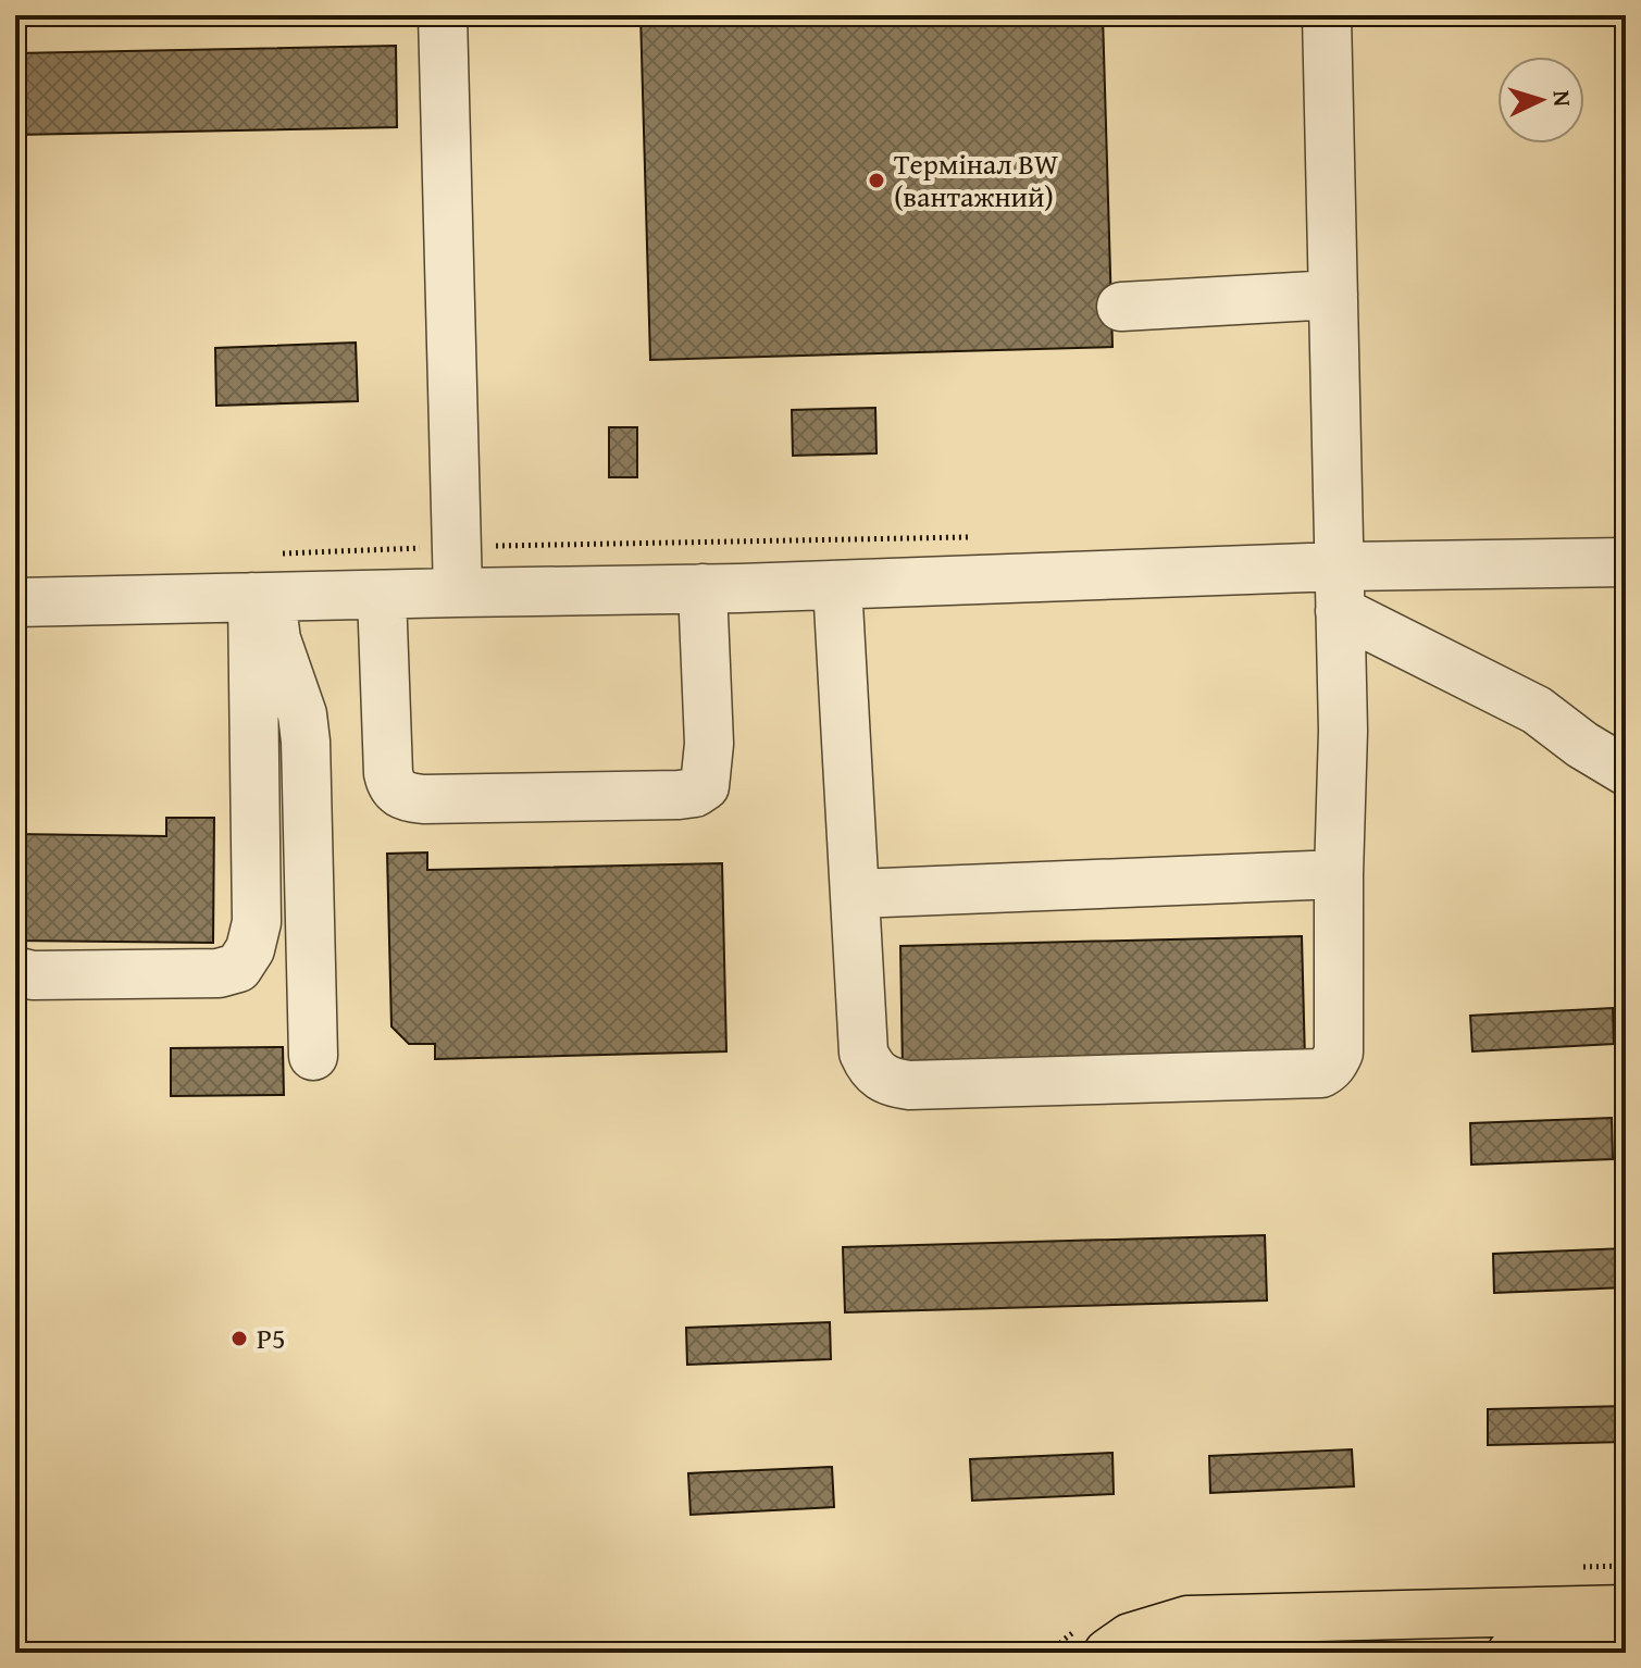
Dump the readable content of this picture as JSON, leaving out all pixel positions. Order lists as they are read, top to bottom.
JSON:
{
  "places": ["Термінал BW (вантажний)", "P5"],
  "north": "right"
}
